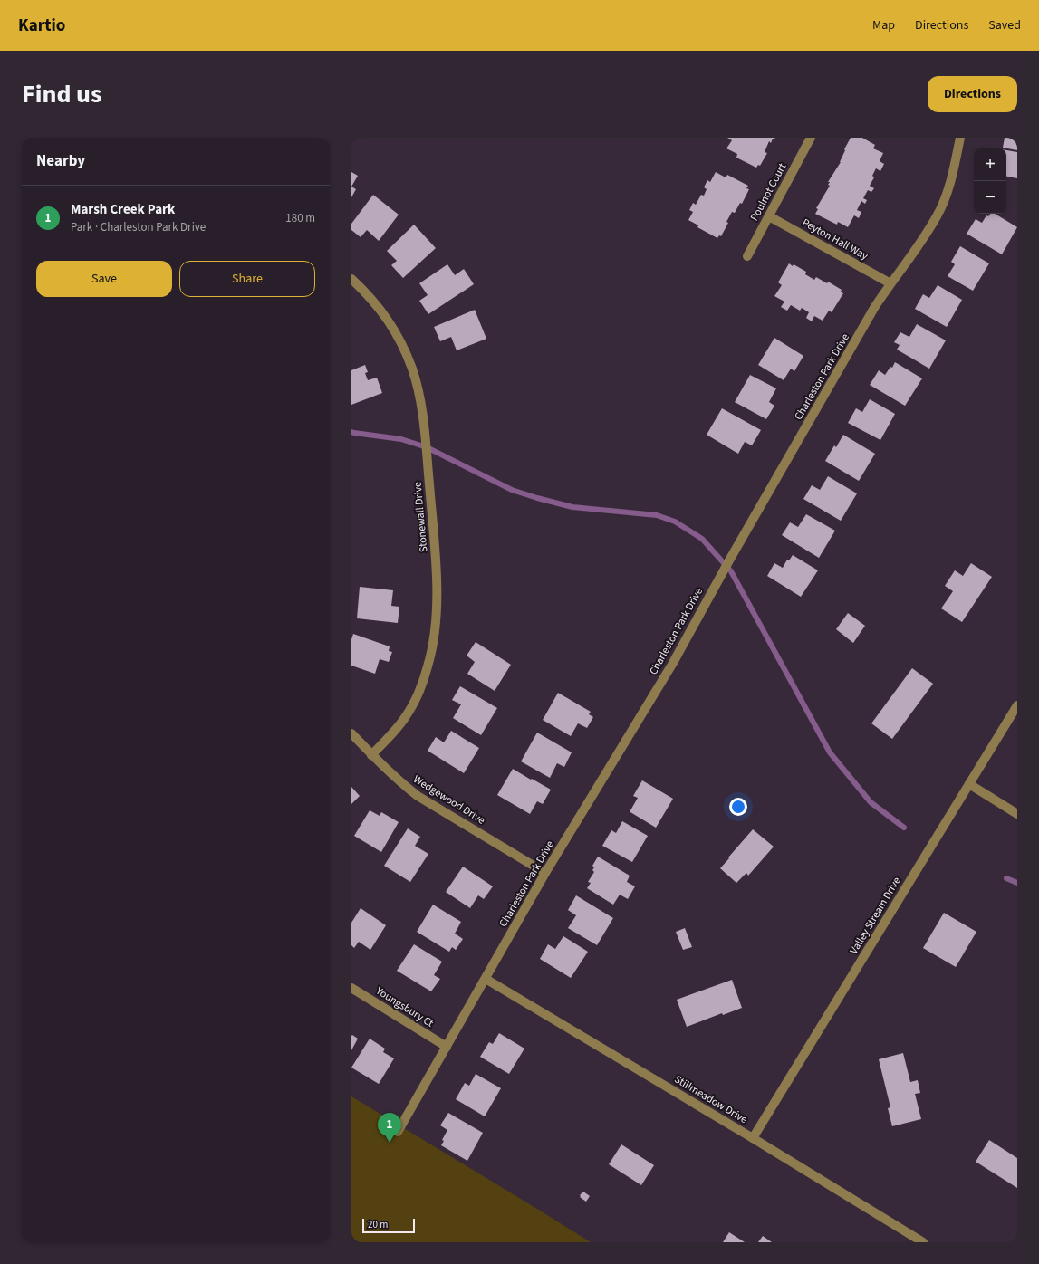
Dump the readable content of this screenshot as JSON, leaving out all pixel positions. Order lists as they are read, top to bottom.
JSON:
{
  "streets": {
    "street": [
      "Poulnot Court",
      "Peyton Hall Way",
      "Charleston Park Drive",
      "Stonewall Drive",
      "Wedgewood Drive",
      "Valley Stream Drive",
      "Youngsbury Ct",
      "Stillmeadow Drive"
    ]
  },
  "crossings": [
    ["Poulnot Court", "Peyton Hall Way"],
    ["Peyton Hall Way", "Charleston Park Drive"],
    ["Charleston Park Drive", "Wedgewood Drive"],
    ["Charleston Park Drive", "Youngsbury Ct"],
    ["Charleston Park Drive", "Stillmeadow Drive"],
    ["Stonewall Drive", "Wedgewood Drive"],
    ["Valley Stream Drive", "Stillmeadow Drive"]
  ],
  "scale_bar": "20 m",
  "page": {
    "header": "Kartio",
    "nav": ["Map", "Directions", "Saved"],
    "title": "Find us",
    "buttons": [
      "Directions",
      ["Save", "Share"]
    ],
    "heading": "Nearby",
    "map_buttons": ["+", "−"],
    "list": [
      {
        "mark": "1",
        "name": "Marsh Creek Park",
        "note": "Park · Charleston Park Drive",
        "value": "180 m"
      }
    ],
    "pins": "1",
    "scale": "20 m"
  }
}
